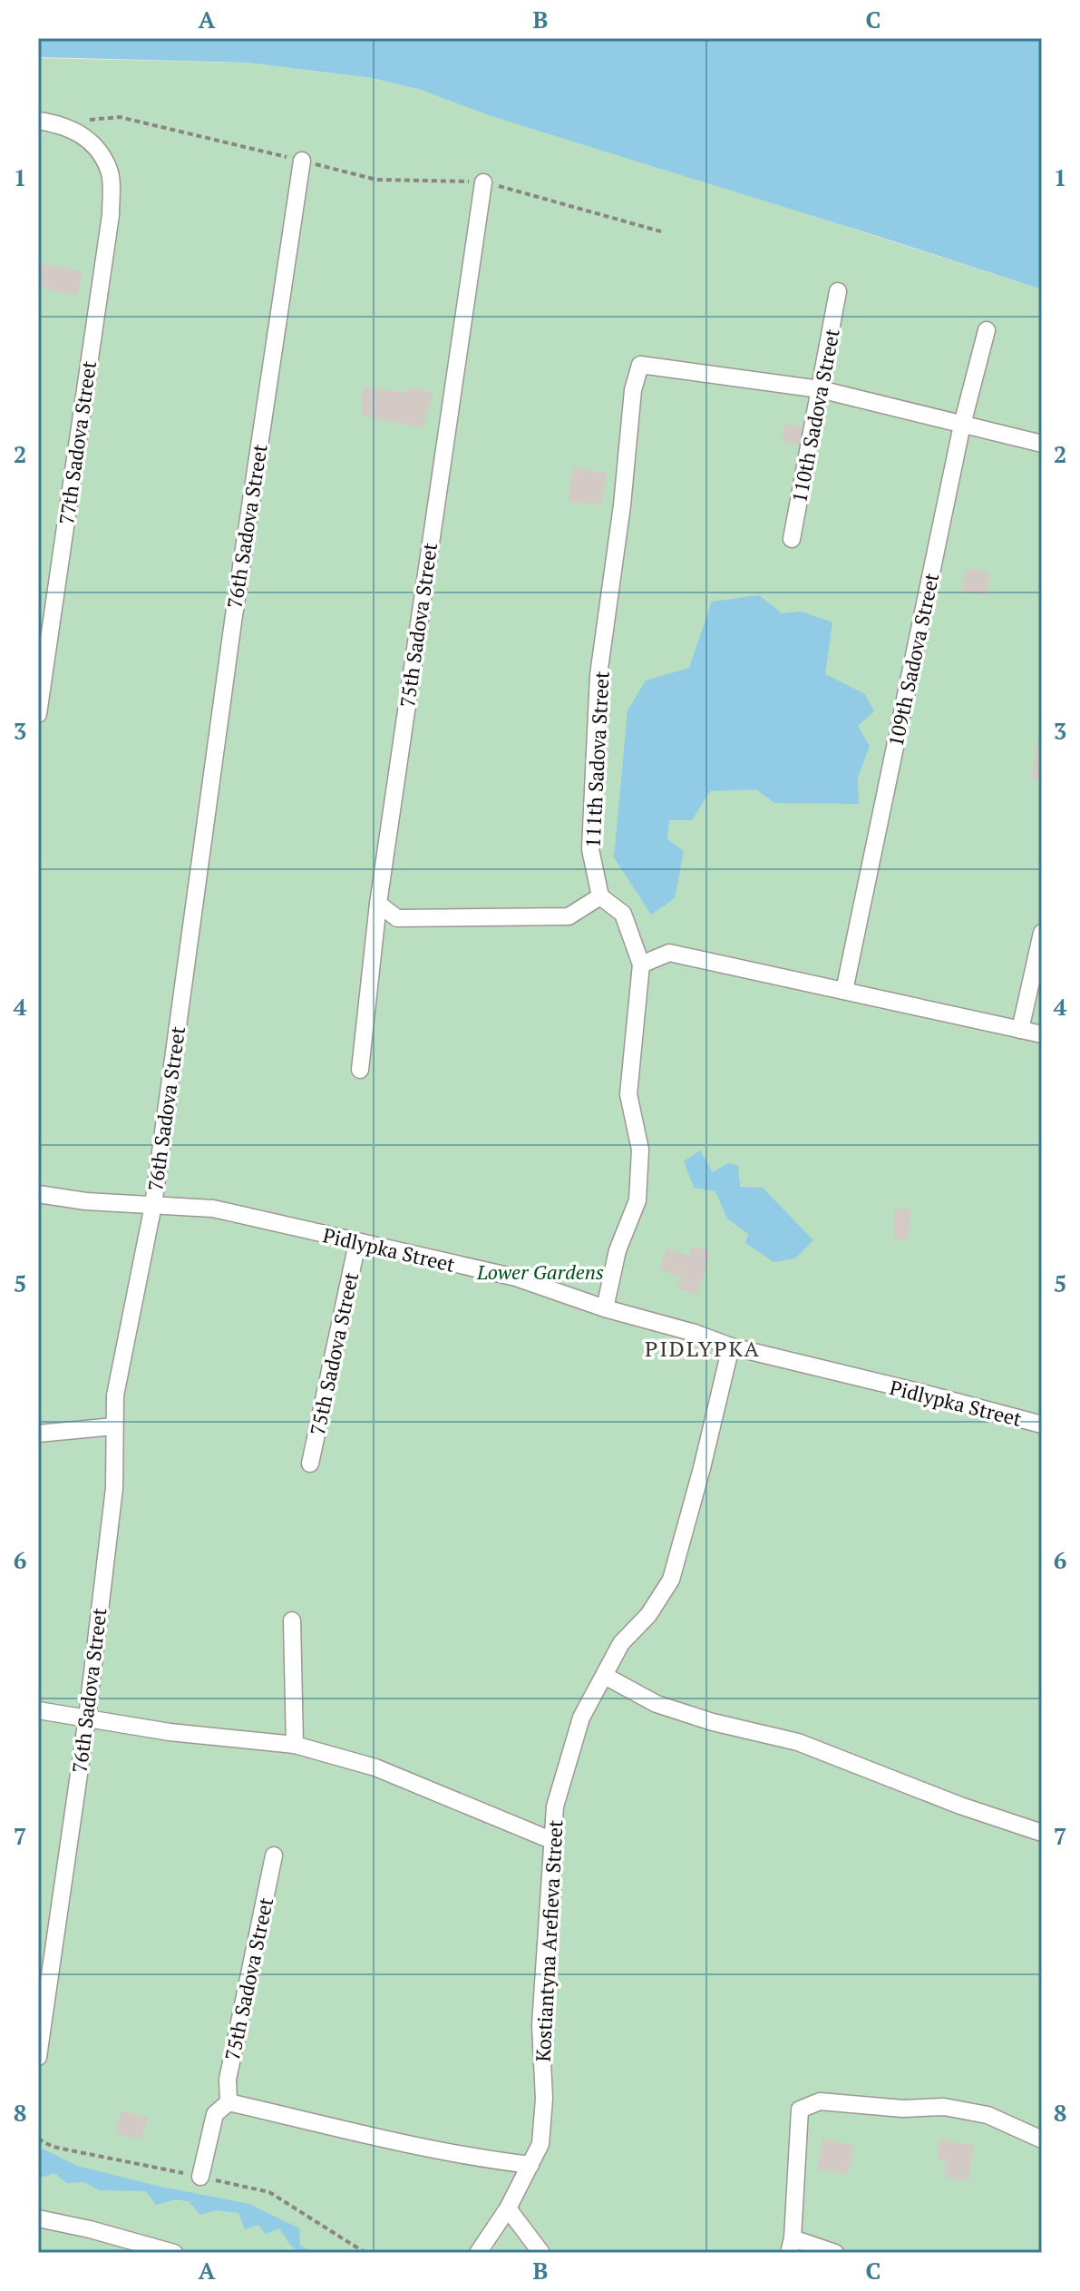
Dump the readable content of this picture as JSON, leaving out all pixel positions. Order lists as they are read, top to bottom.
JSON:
{
  "streets": {
    "street": [
      "110th Sadova Street",
      "77th Sadova Street",
      "76th Sadova Street",
      "75th Sadova Street",
      "109th Sadova Street",
      "111th Sadova Street",
      "Pidlypka Street",
      "Kostiantyna Arefieva Street"
    ]
  },
  "crossings": [
    ["110th Sadova Street", "111th Sadova Street"],
    ["76th Sadova Street", "Pidlypka Street"],
    ["75th Sadova Street", "Pidlypka Street"],
    ["Pidlypka Street", "Kostiantyna Arefieva Street"]
  ],
  "districts": ["PIDLYPKA"],
  "parks": ["Lower Gardens"],
  "grid": {
    "columns": ["A", "B", "C"],
    "rows": [
      "1",
      "2",
      "3",
      "4",
      "5",
      "6",
      "7",
      "8"
    ]
  }
}
